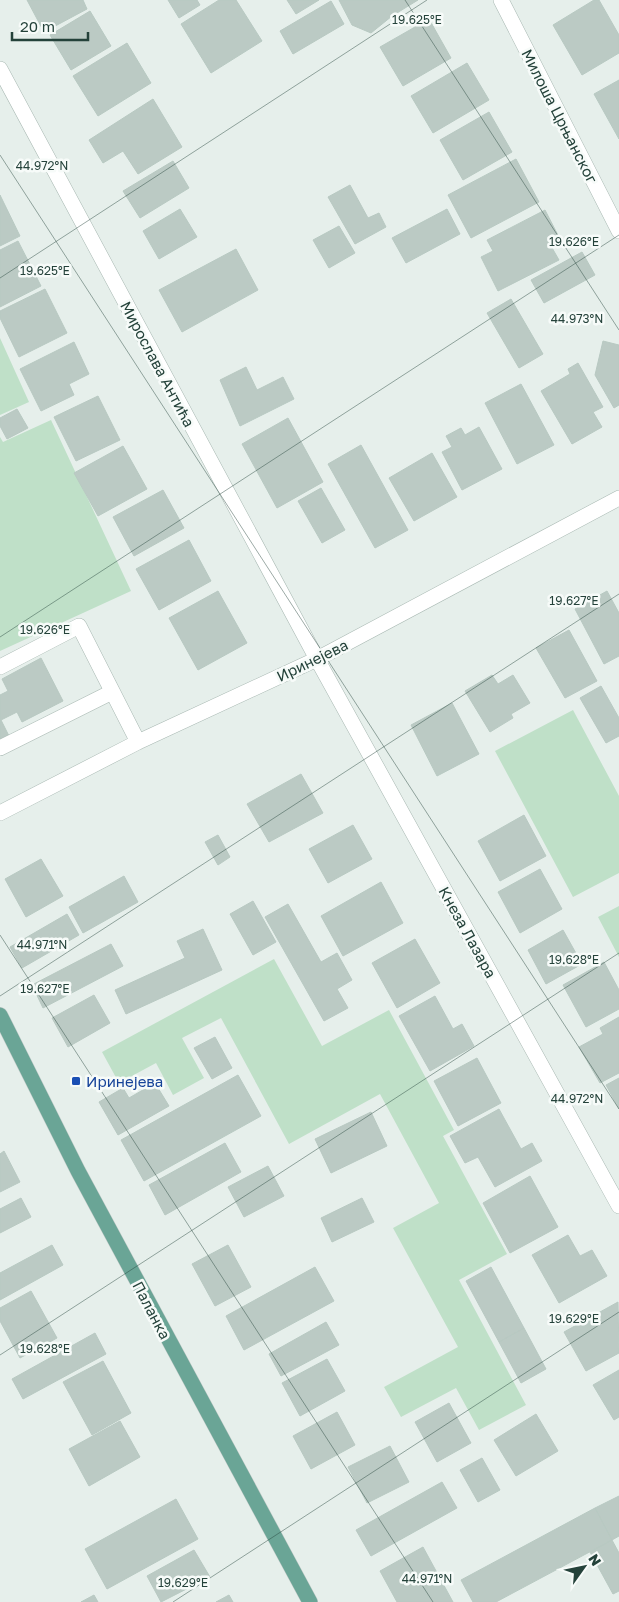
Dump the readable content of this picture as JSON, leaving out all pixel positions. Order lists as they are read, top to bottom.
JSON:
{
  "streets": {
    "main road": ["Паланка"],
    "street": [
      "Милоша Црњанског",
      "Мирослава Антића",
      "Иринејева",
      "Кнеза Лазара"
    ]
  },
  "crossings": [
    ["Мирослава Антића", "Иринејева"],
    ["Мирослава Антића", "Кнеза Лазара"],
    ["Иринејева", "Кнеза Лазара"]
  ],
  "places": {
    "transit": ["Иринејева"]
  },
  "scale_bar": "20 m",
  "north": "top right",
  "coordinates": [
    "19.625°E",
    "44.972°N",
    "19.626°E",
    "44.973°N",
    "19.627°E",
    "44.971°N",
    "19.628°E",
    "19.629°E"
  ]
}
